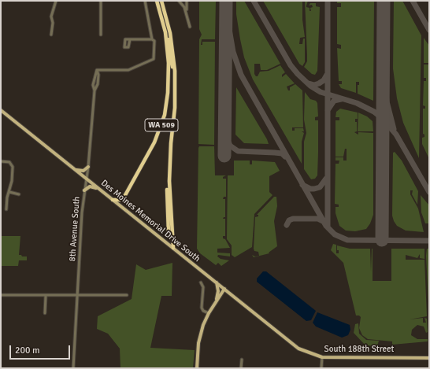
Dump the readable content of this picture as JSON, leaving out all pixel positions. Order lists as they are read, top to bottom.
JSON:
{
  "streets": {
    "highway": ["WA 509"],
    "main road": ["Des Moines Memorial Drive South", "South 188th Street"],
    "street": ["8th Avenue South"]
  },
  "crossings": [
    ["WA 509", "Des Moines Memorial Drive South"],
    ["Des Moines Memorial Drive South", "8th Avenue South"],
    ["Des Moines Memorial Drive South", "South 188th Street"]
  ],
  "scale_bar": "200 m"
}
